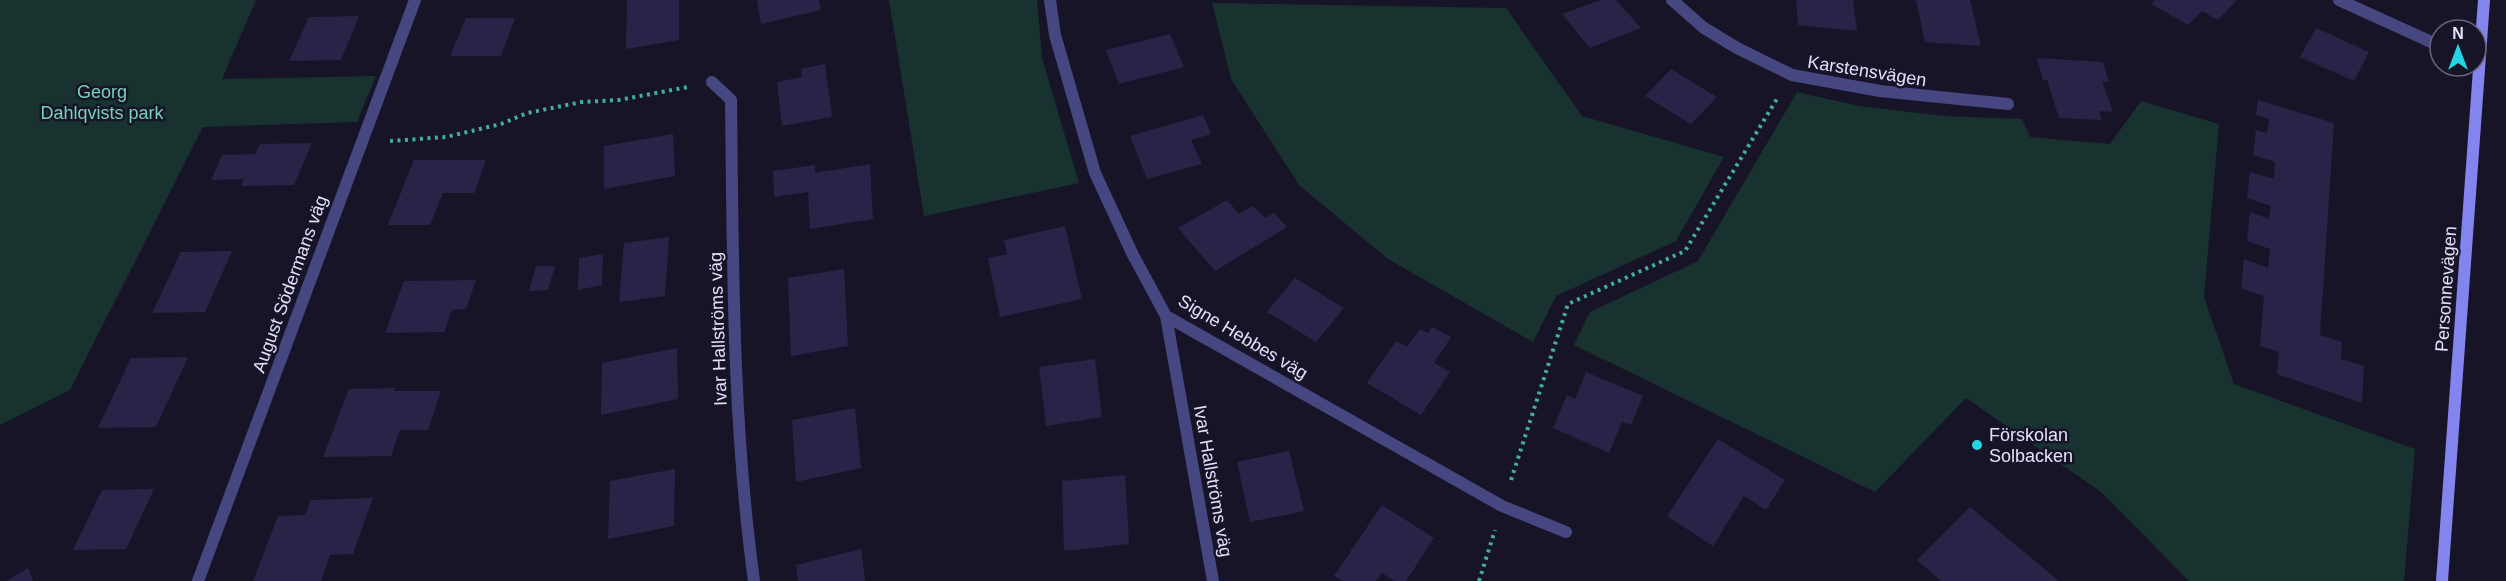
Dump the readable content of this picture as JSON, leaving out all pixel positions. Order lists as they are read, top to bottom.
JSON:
{
  "streets": {
    "street": [
      "Karstensvägen",
      "August Södermans väg",
      "Personnevägen",
      "Ivar Hallströms väg",
      "Signe Hebbes väg"
    ]
  },
  "crossings": [
    ["Ivar Hallströms väg", "Signe Hebbes väg"]
  ],
  "parks": ["Georg Dahlqvists park"],
  "places": ["Förskolan Solbacken"],
  "north": "top"
}
